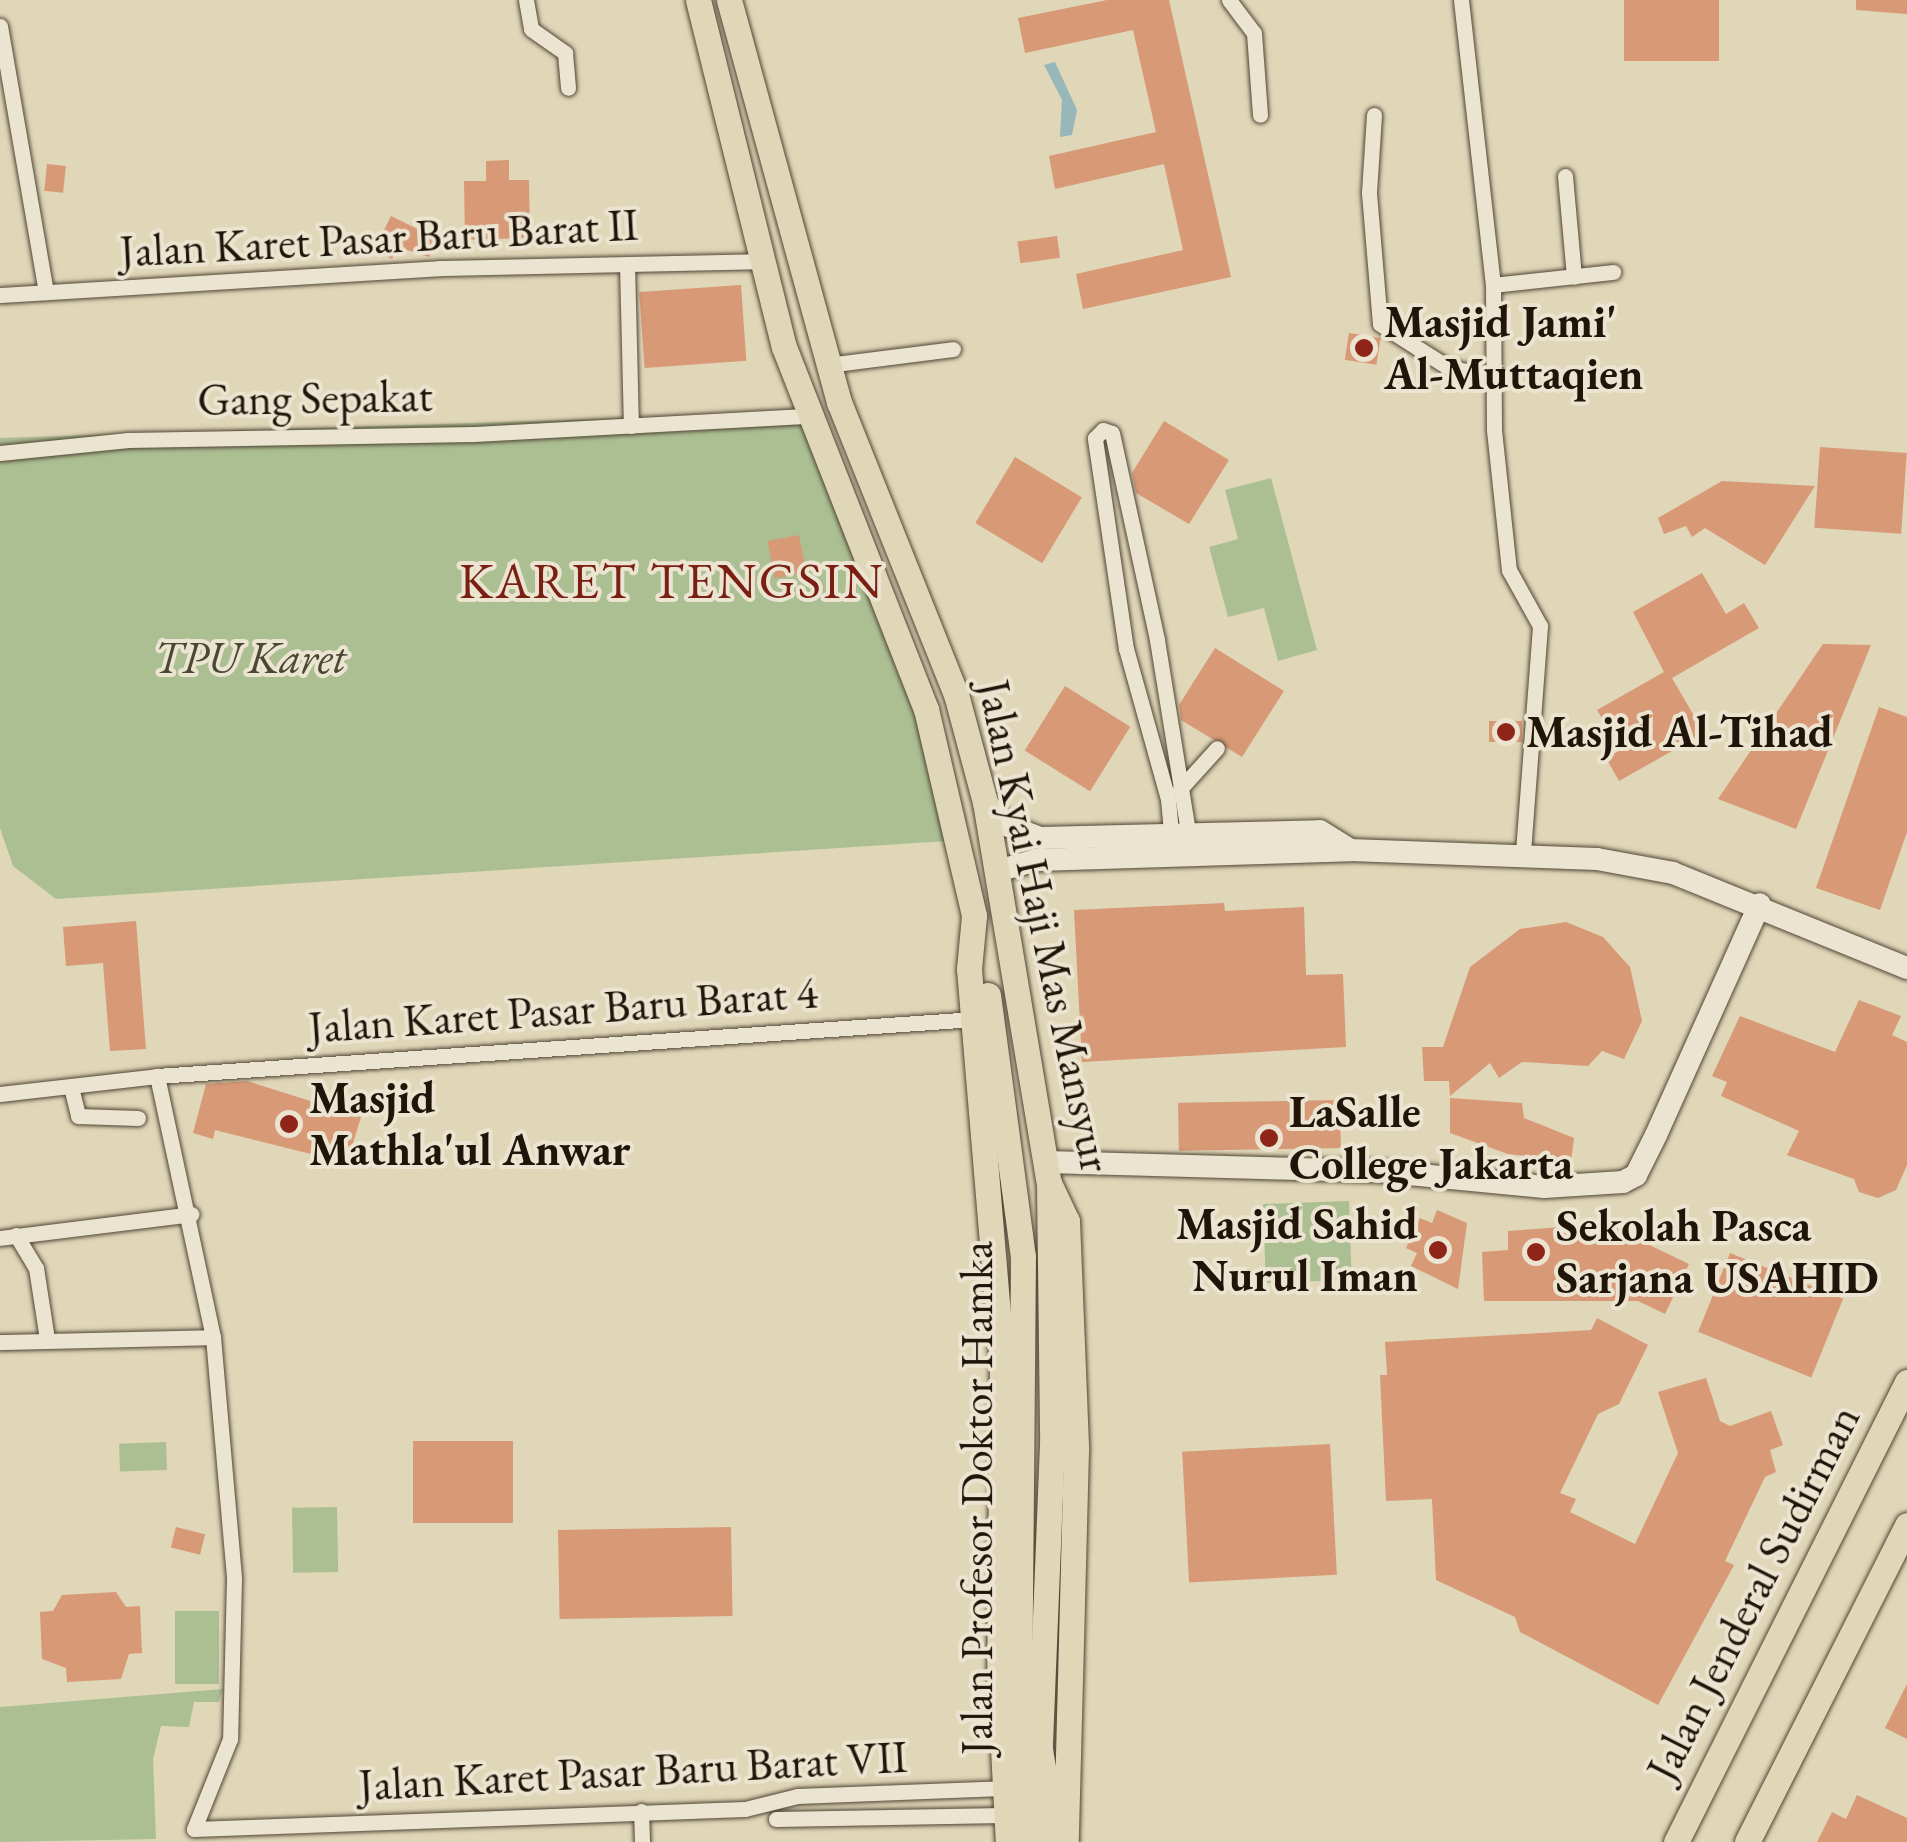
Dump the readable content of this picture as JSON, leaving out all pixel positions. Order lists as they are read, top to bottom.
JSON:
{
  "streets": {
    "main road": ["Jalan Kyai Haji Mas Mansyur", "Jalan Profesor Doktor Hamka", "Jalan Jenderal Sudirman"],
    "street": [
      "Jalan Karet Pasar Baru Barat II",
      "Gang Sepakat",
      "Jalan Karet Pasar Baru Barat 4",
      "Jalan Karet Pasar Baru Barat VII"
    ]
  },
  "crossings": [
    ["Jalan Karet Pasar Baru Barat II", "Jalan Kyai Haji Mas Mansyur"],
    ["Gang Sepakat", "Jalan Kyai Haji Mas Mansyur"],
    ["Jalan Kyai Haji Mas Mansyur", "Jalan Karet Pasar Baru Barat 4"],
    ["Jalan Kyai Haji Mas Mansyur", "Jalan Profesor Doktor Hamka"],
    ["Jalan Kyai Haji Mas Mansyur", "Jalan Karet Pasar Baru Barat VII"]
  ],
  "districts": ["KARET TENGSIN"],
  "parks": ["TPU Karet"],
  "places": [
    "Masjid Jami' Al-Muttaqien",
    "Masjid Al-Tihad",
    "Masjid Mathla'ul Anwar",
    "LaSalle College Jakarta",
    "Masjid Sahid Nurul Iman",
    "Sekolah Pasca Sarjana USAHID"
  ]
}
